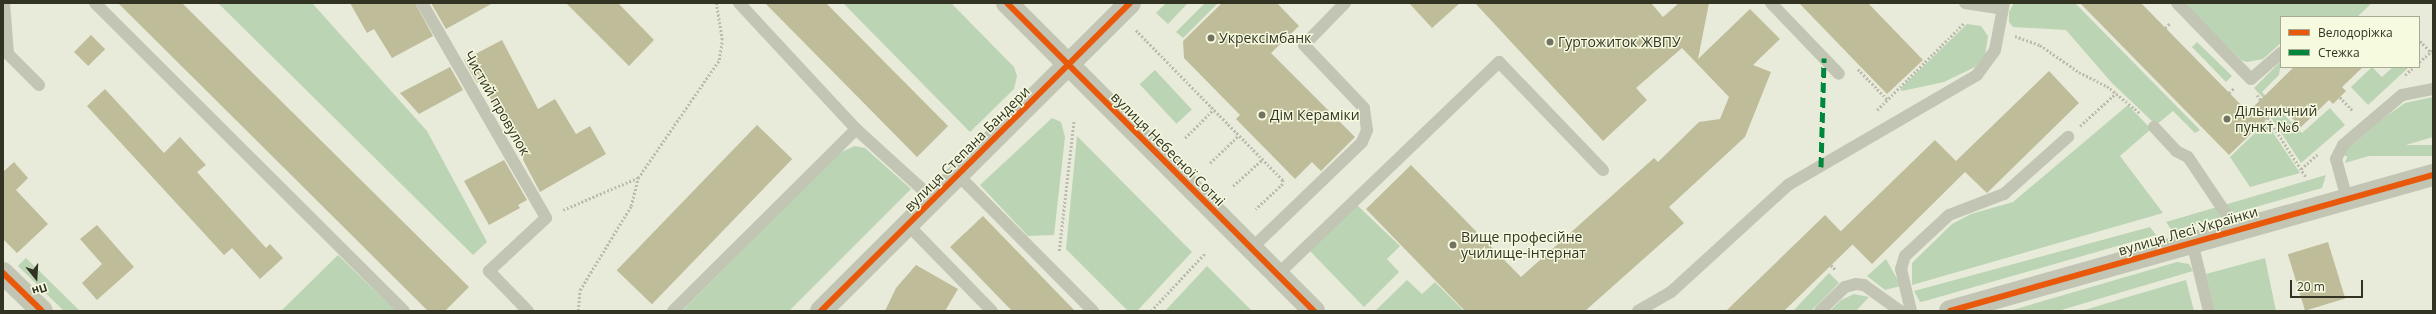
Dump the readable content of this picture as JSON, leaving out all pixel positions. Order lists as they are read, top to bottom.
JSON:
{
  "streets": {
    "street": ["вулиця Степана Бандери", "вулиця Небесної Сотні", "вулиця Лесі Українки"],
    "lane": ["Чистий провулок"]
  },
  "crossings": [
    ["вулиця Степана Бандери", "вулиця Небесної Сотні"]
  ],
  "places": [
    "Укрексімбанк",
    "Гуртожиток ЖВПУ",
    "Дім Кераміки",
    "Дільничний пункт №6",
    "Вище професійне училище-інтернат"
  ],
  "legend": ["Велодоріжка", "Стежка"],
  "scale_bar": "20 m",
  "north": "bottom"
}
